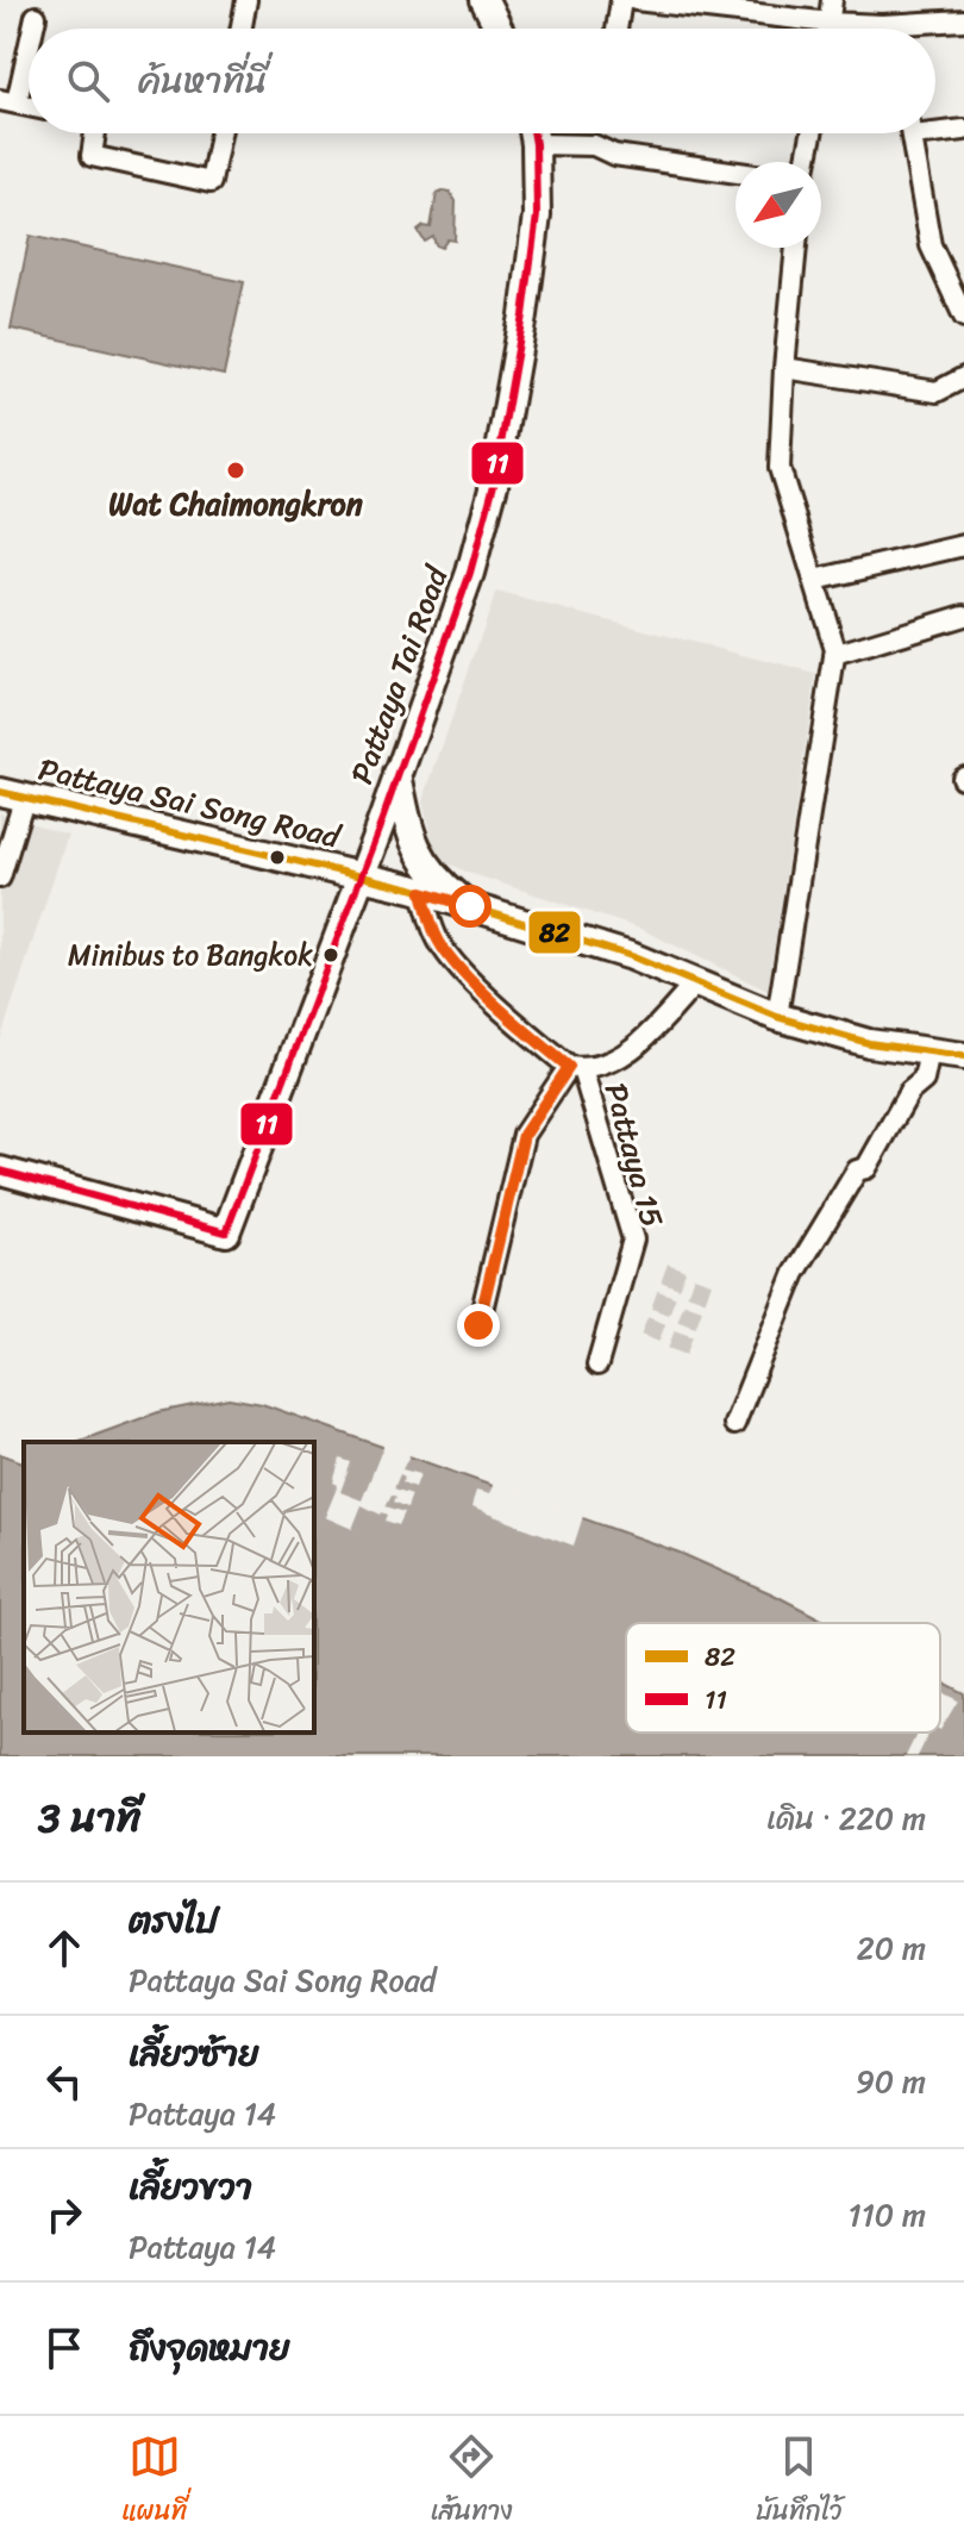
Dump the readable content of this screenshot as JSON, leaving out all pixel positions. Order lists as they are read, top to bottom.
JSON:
{
  "streets": {
    "main road": ["Pattaya Tai Road", "Pattaya Sai Song Road"],
    "street": ["Pattaya 15"]
  },
  "crossings": [
    ["Pattaya Tai Road", "Pattaya Sai Song Road"],
    ["Pattaya Sai Song Road", "Pattaya 15"]
  ],
  "places": ["Wat Chaimongkron", "Minibus to Bangkok"],
  "lines": ["transit line 11", "transit line 82"],
  "legend": ["82", "11"],
  "north": "bottom left",
  "page": {
    "search": "ค้นหาที่นี่",
    "heading": ["3 นาที", "เดิน · 220 m"],
    "list": [
      ["ตรงไป", "Pattaya Sai Song Road", "20 m"],
      ["เลี้ยวซ้าย", "Pattaya 14", "90 m"],
      ["เลี้ยวขวา", "Pattaya 14", "110 m"],
      "ถึงจุดหมาย"
    ],
    "nav": ["แผนที่", "เส้นทาง", "บันทึกไว้"]
  }
}
